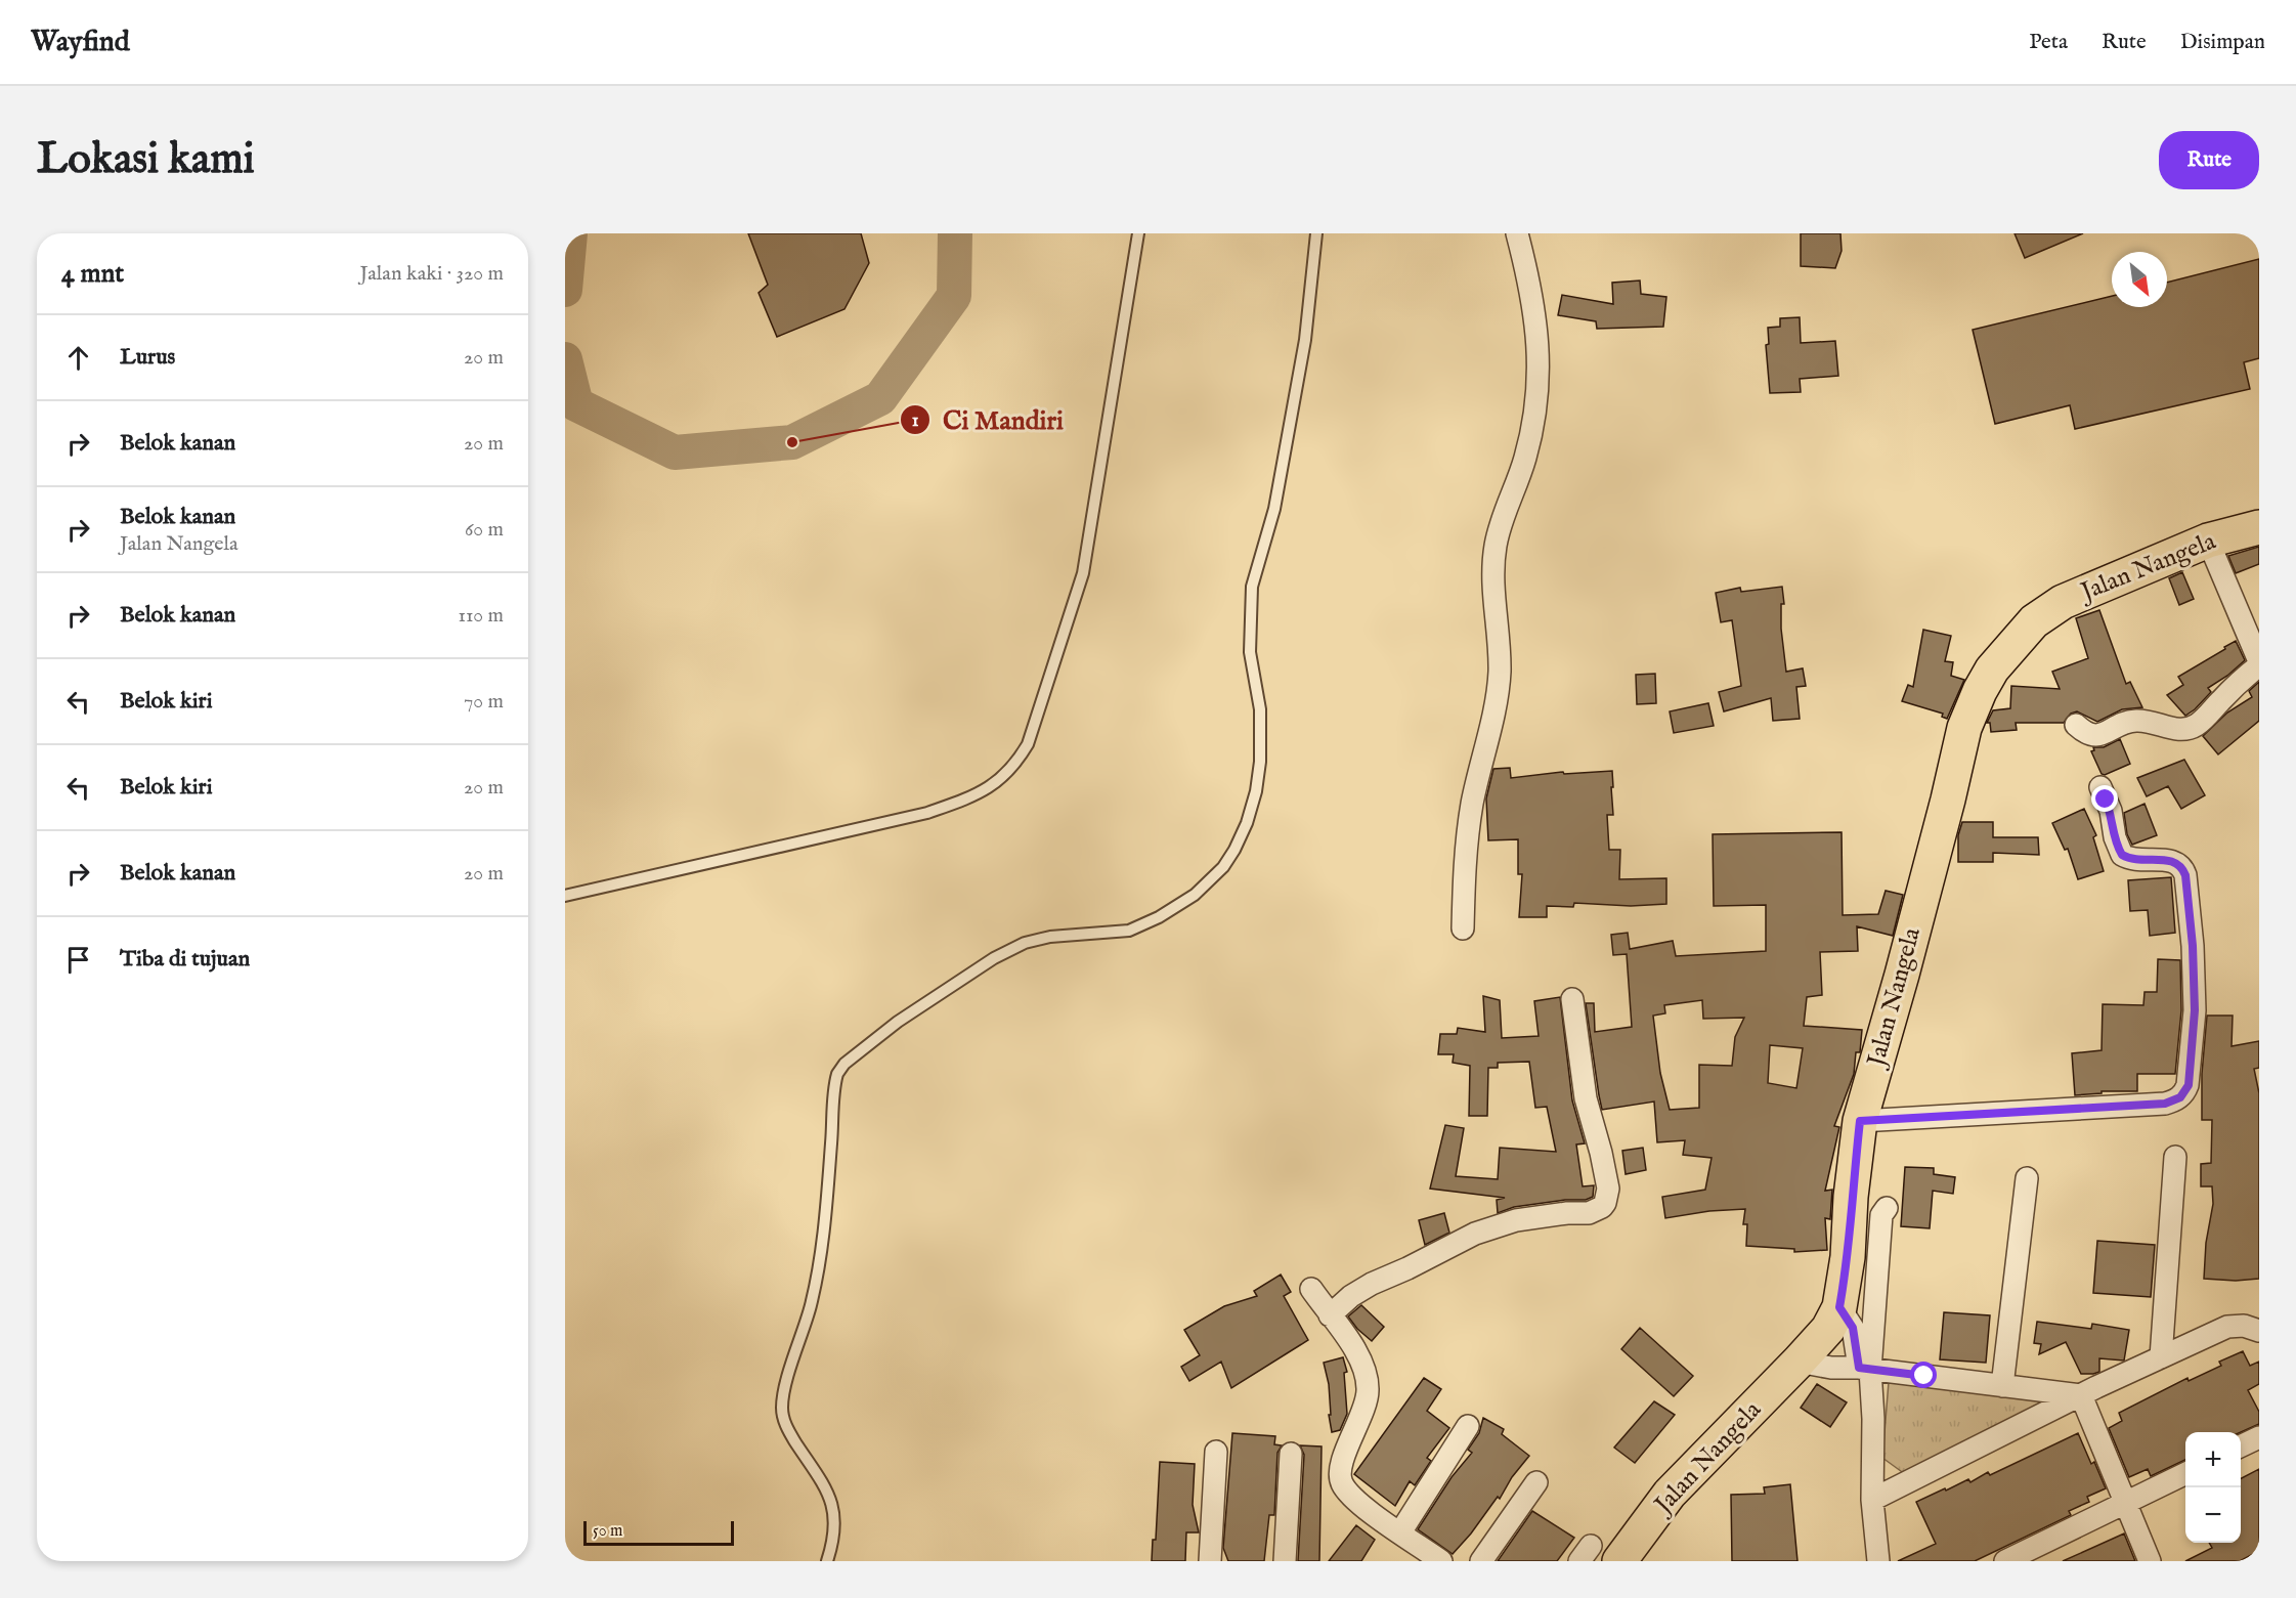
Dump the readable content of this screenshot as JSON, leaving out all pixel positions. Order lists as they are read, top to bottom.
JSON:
{
  "streets": {
    "main road": ["Jalan Nangela"]
  },
  "places": ["Ci Mandiri"],
  "scale_bar": "50 m",
  "north": "bottom right",
  "page": {
    "header": "Wayfind",
    "nav": ["Peta", "Rute", "Disimpan"],
    "buttons": "Rute",
    "title": "Lokasi kami",
    "heading": ["4 mnt", "Jalan kaki · 320 m"],
    "list": [
      ["Lurus", "20 m"],
      ["Belok kanan", "20 m"],
      ["Belok kanan", "Jalan Nangela", "60 m"],
      ["Belok kanan", "110 m"],
      ["Belok kiri", "70 m"],
      ["Belok kiri", "20 m"],
      ["Belok kanan", "20 m"],
      "Tiba di tujuan"
    ],
    "map_buttons": ["+", "−"],
    "scale": "50 m"
  }
}
